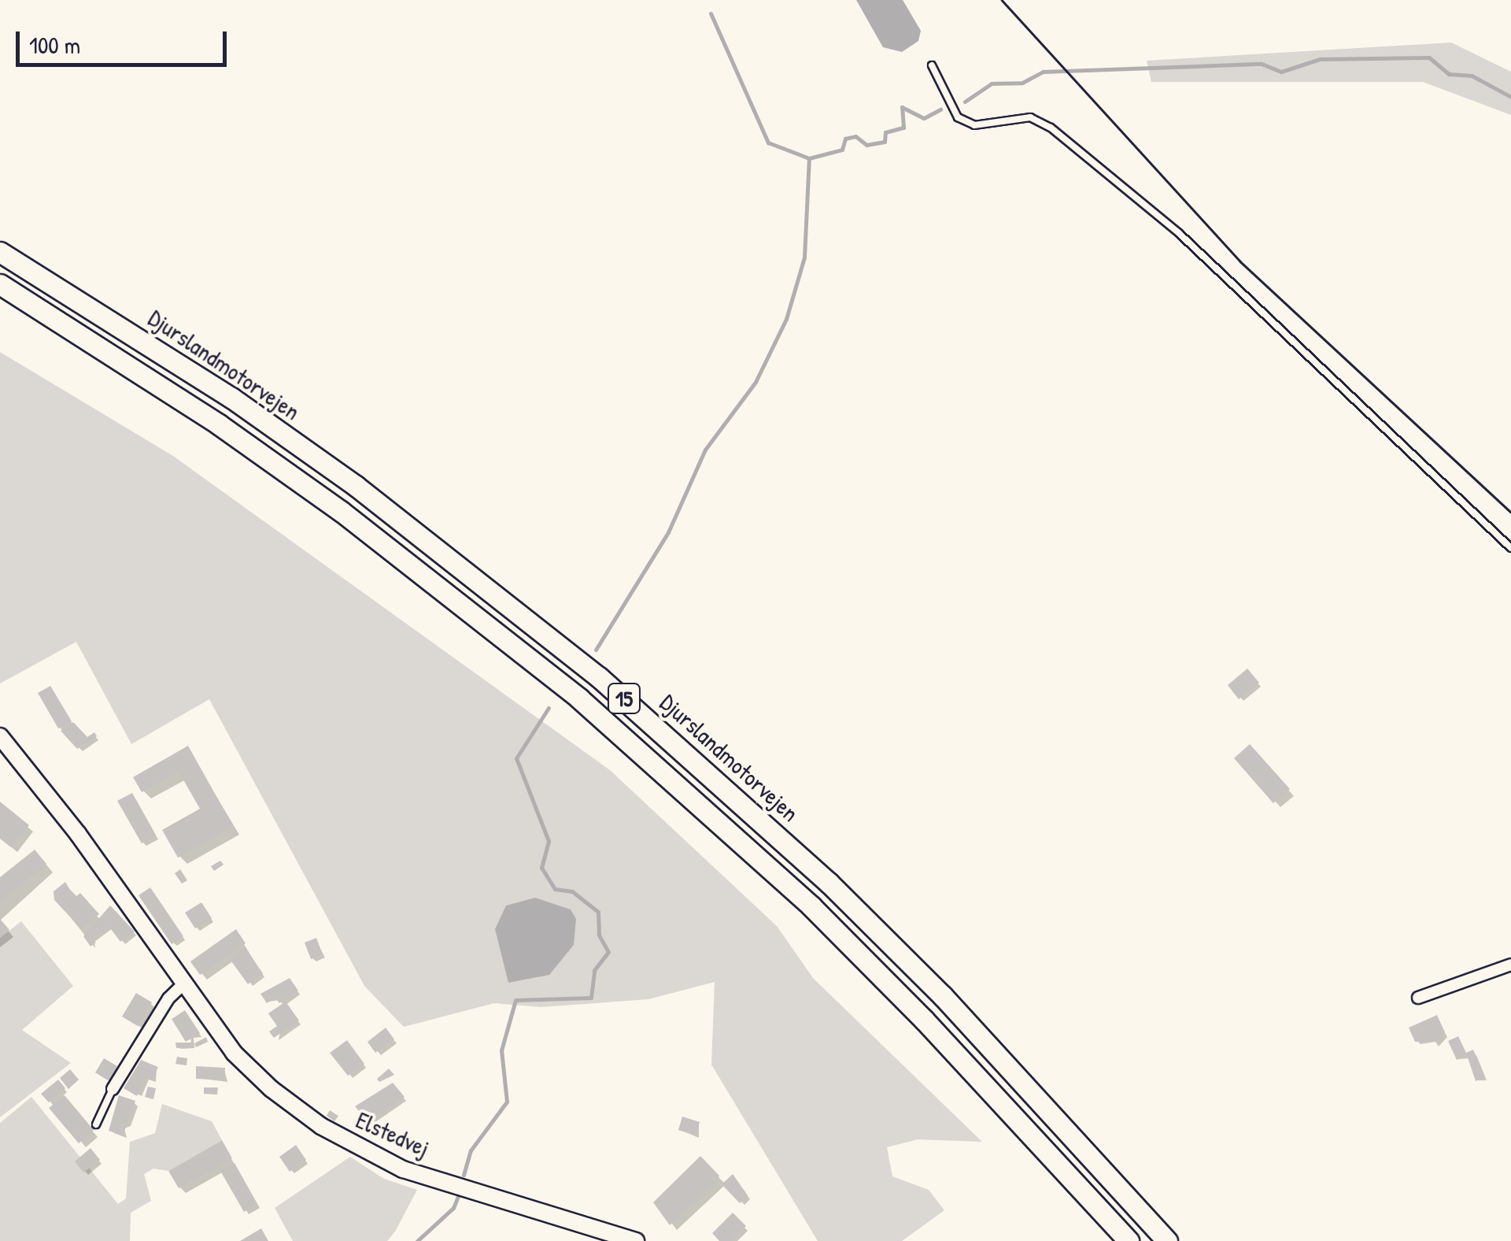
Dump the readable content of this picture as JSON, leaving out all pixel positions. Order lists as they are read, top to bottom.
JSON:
{
  "streets": {
    "highway": ["Djurslandmotorvejen", "15"],
    "street": ["Elstedvej"]
  },
  "scale_bar": "100 m"
}
